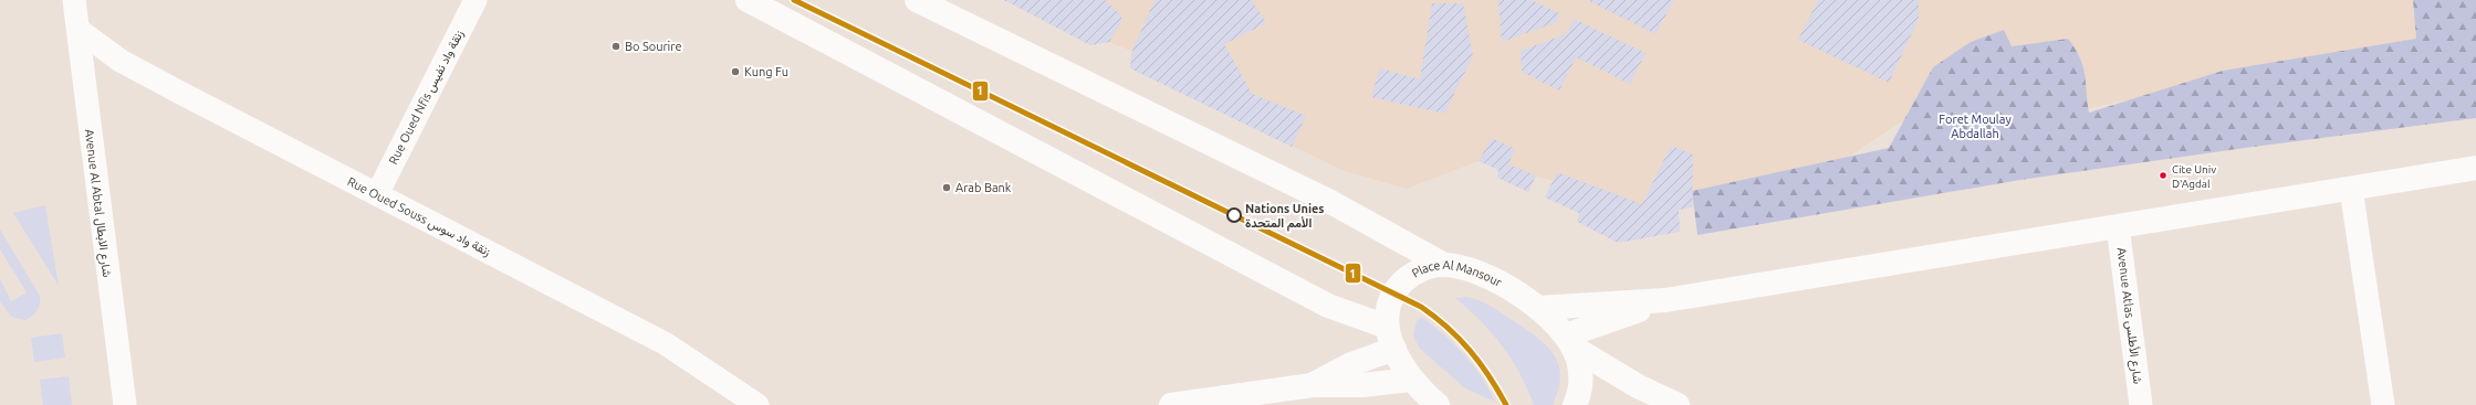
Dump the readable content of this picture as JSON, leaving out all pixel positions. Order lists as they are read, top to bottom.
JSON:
{
  "streets": {
    "main road": ["Place Al Mansour"],
    "street": [
      "Rue Oued Nfis زنقة واد نفيس",
      "Avenue Al Abtal شارع الابطال",
      "Rue Oued Souss زنقة واد سوس",
      "Avenue Atlas شارع الأطلس"
    ]
  },
  "crossings": [
    ["Rue Oued Nfis زنقة واد نفيس", "Rue Oued Souss زنقة واد سوس"],
    ["Avenue Al Abtal شارع الابطال", "Rue Oued Souss زنقة واد سوس"]
  ],
  "parks": ["Foret Moulay Abdallah"],
  "places": [
    "Bo Sourire",
    "Kung Fu",
    "Cite Univ D'Agdal",
    "Arab Bank",
    "Nations Unies الأمم المتحدة"
  ],
  "lines": ["transit line 1"]
}
